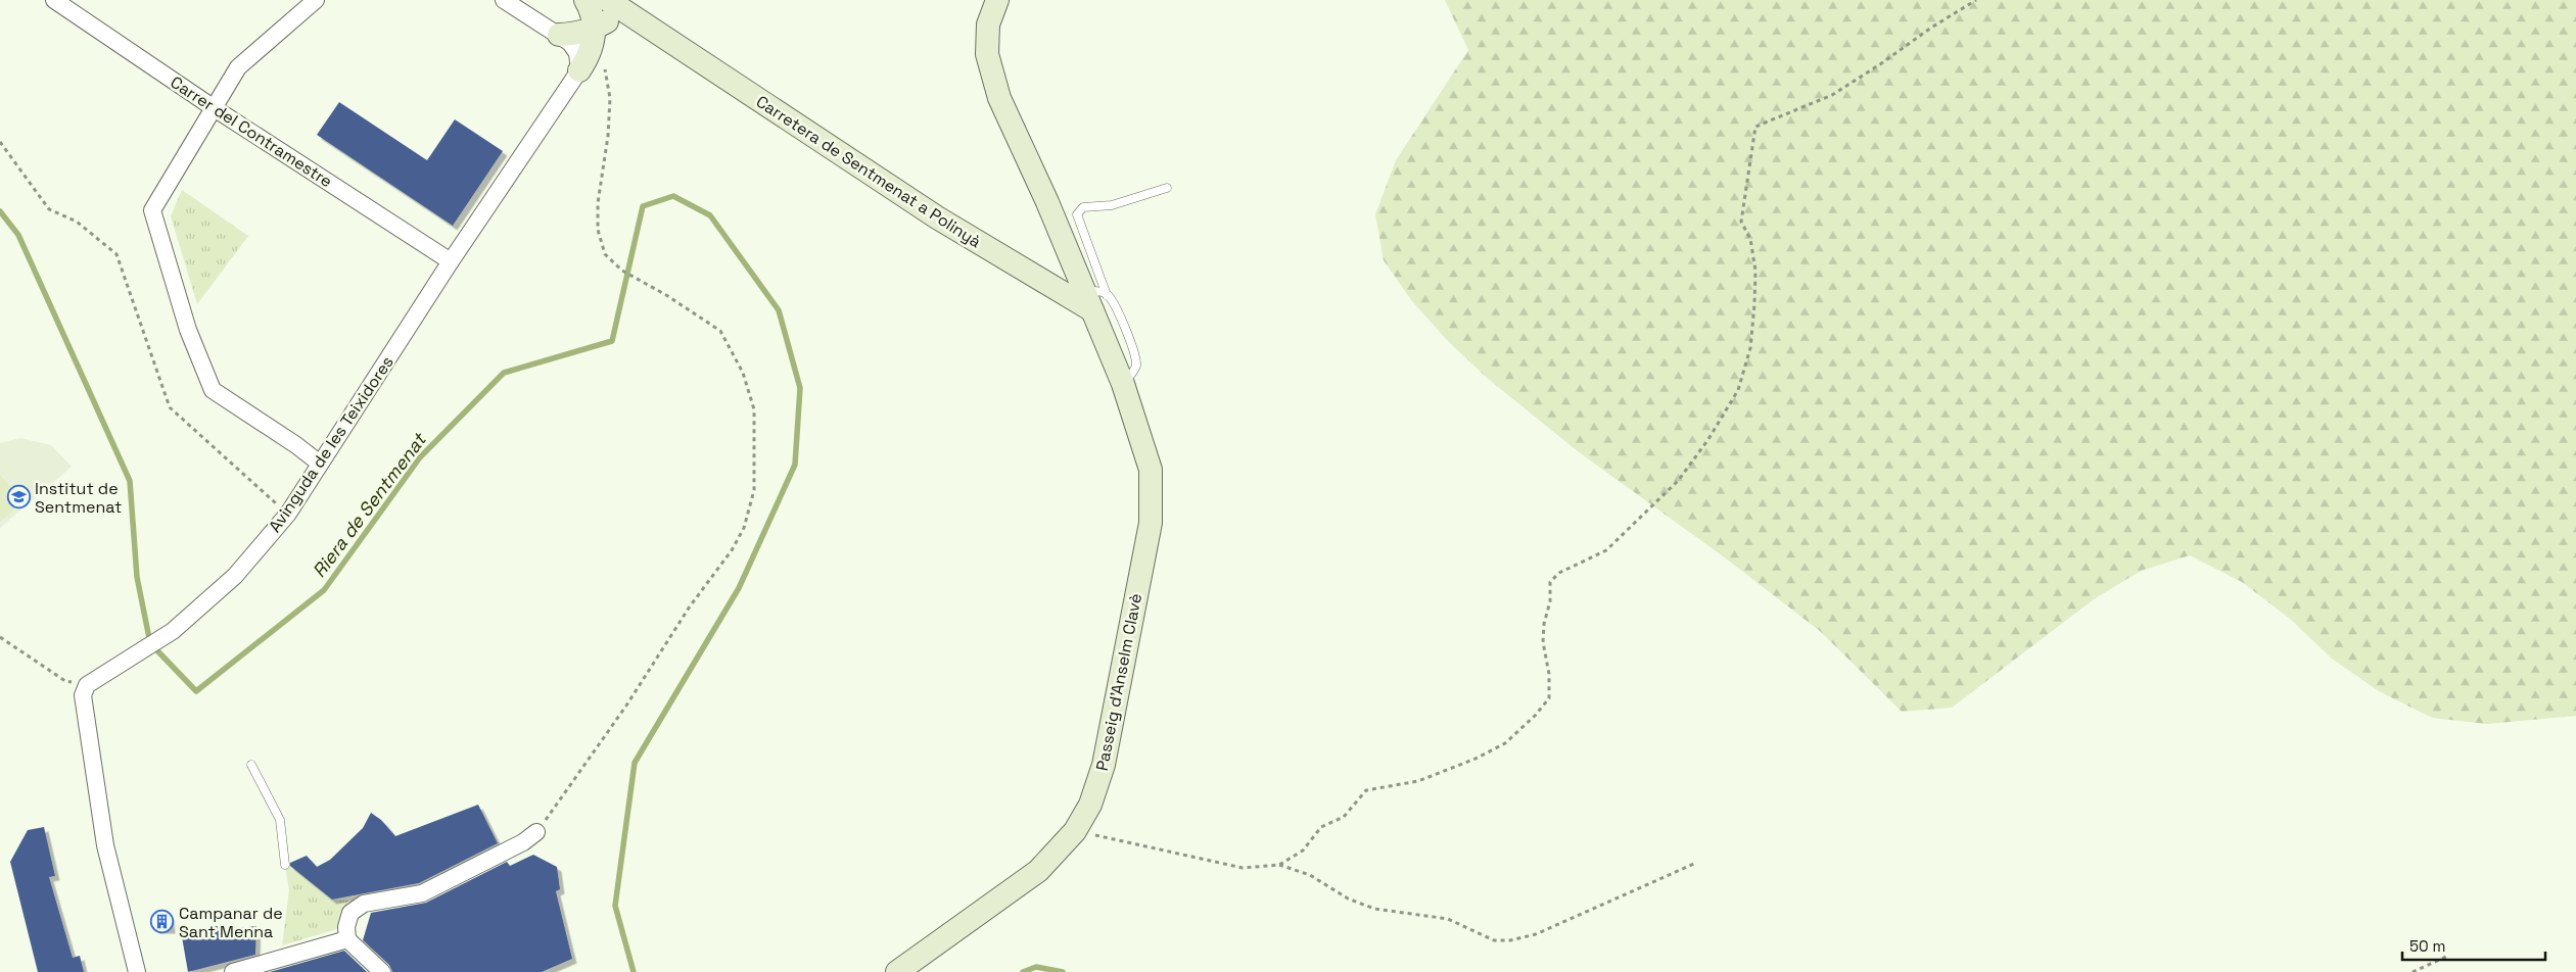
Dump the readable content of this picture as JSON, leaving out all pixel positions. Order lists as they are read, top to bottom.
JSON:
{
  "streets": {
    "main road": ["Carretera de Sentmenat a Polinyà", "Passeig d'Anselm Clavè"],
    "street": ["Carrer del Contramestre", "Avinguda de les Teixidores"]
  },
  "crossings": [
    ["Carrer del Contramestre", "Avinguda de les Teixidores"],
    ["Carretera de Sentmenat a Polinyà", "Passeig d'Anselm Clavè"]
  ],
  "water": ["Riera de Sentmenat"],
  "places": {
    "school or university": ["Institut de Sentmenat"],
    "building": ["Campanar de Sant Menna"]
  },
  "scale_bar": "50 m"
}
